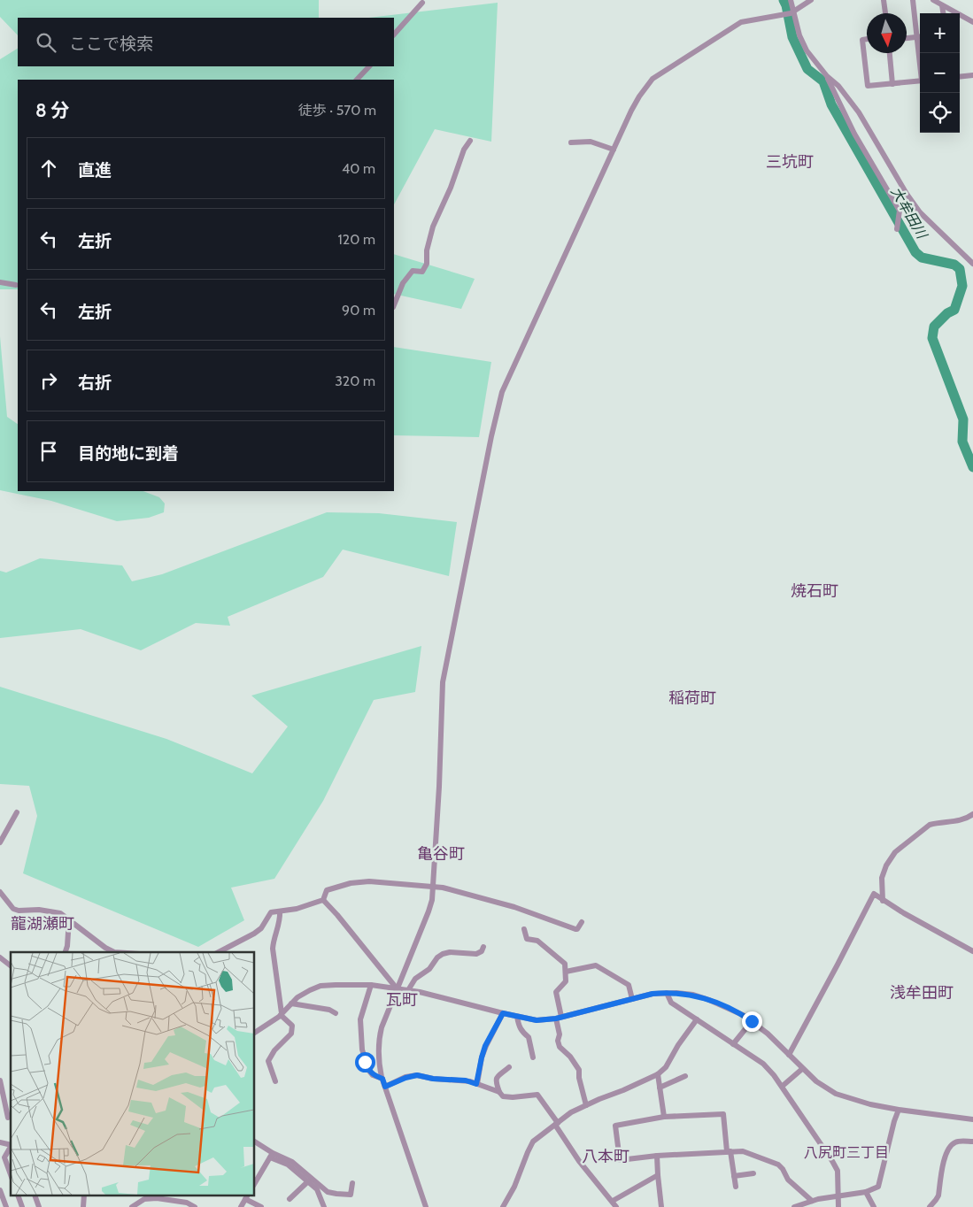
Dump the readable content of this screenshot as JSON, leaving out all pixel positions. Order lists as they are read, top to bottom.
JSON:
{
  "districts": [
    "三坑町",
    "焼石町",
    "稲荷町",
    "亀谷町",
    "龍湖瀬町",
    "浅牟田町",
    "瓦町",
    "八尻町三丁目",
    "八本町"
  ],
  "water": ["大牟田川"],
  "north": "bottom",
  "page": {
    "map_buttons": ["+", "−"],
    "search": "ここで検索",
    "heading": ["8 分", "徒歩 · 570 m"],
    "list": [
      ["直進", "40 m"],
      ["左折", "120 m"],
      ["左折", "90 m"],
      ["右折", "320 m"],
      "目的地に到着"
    ]
  }
}
